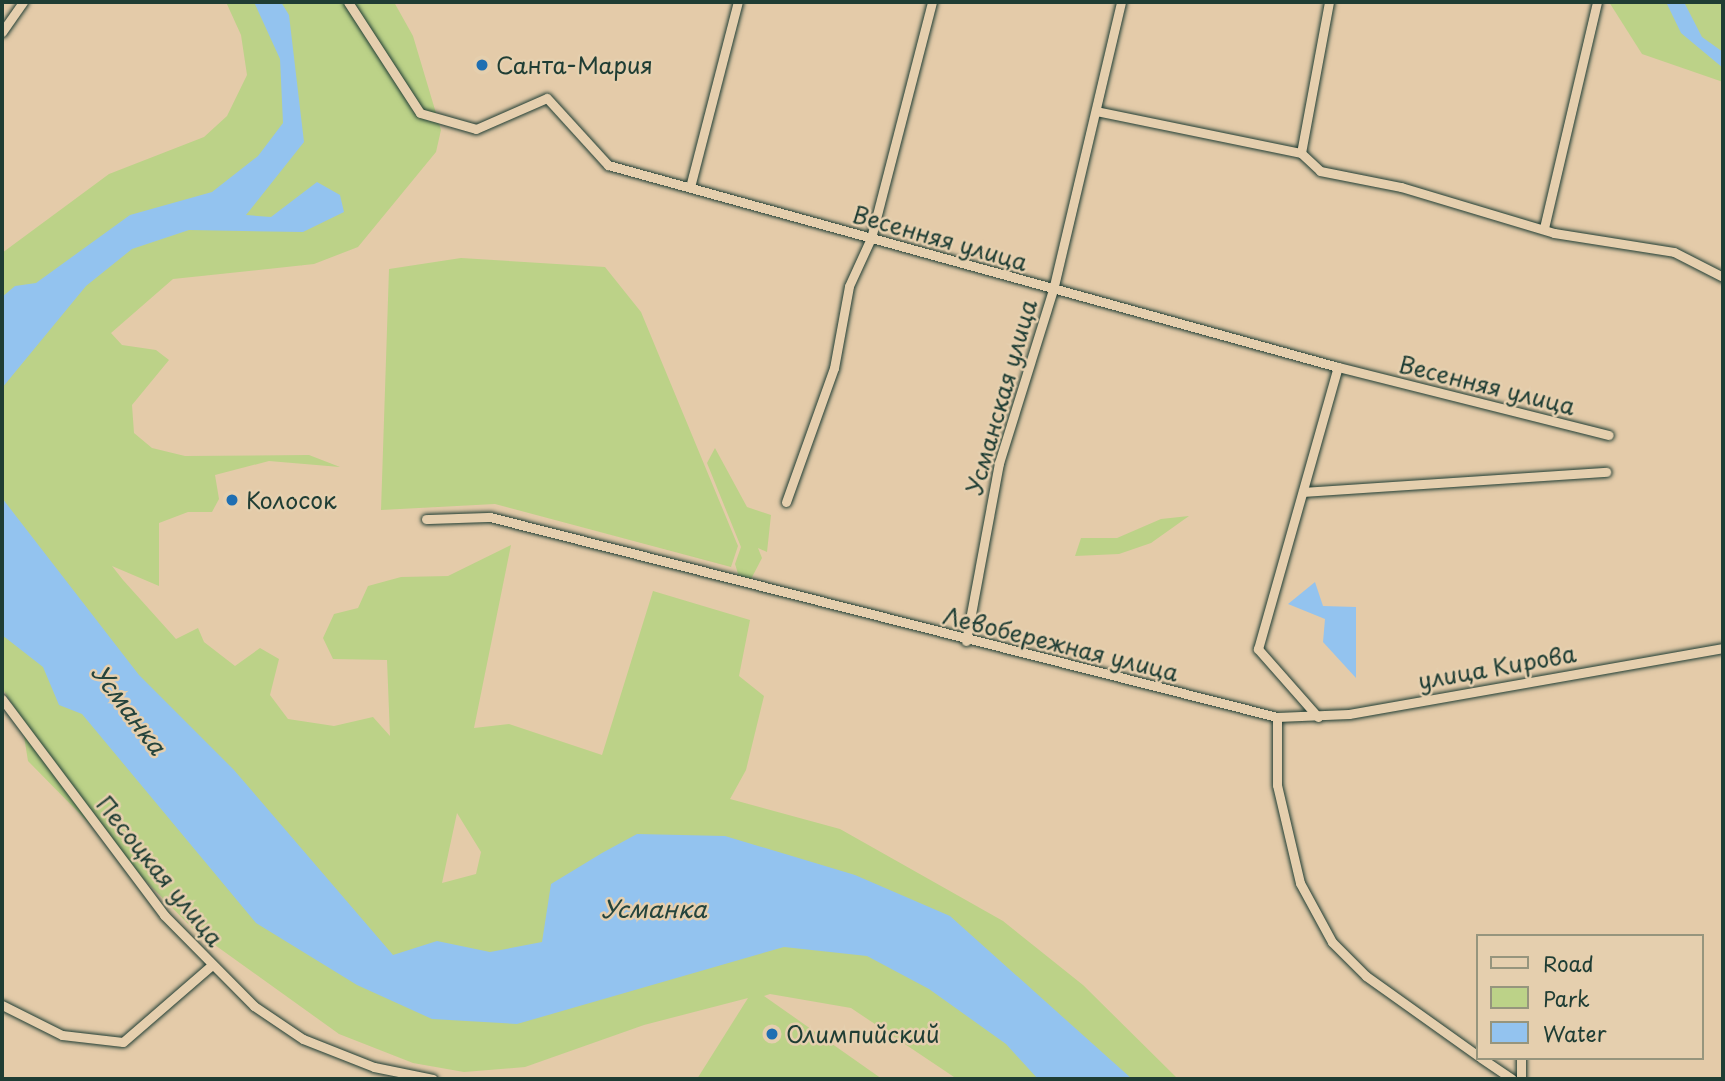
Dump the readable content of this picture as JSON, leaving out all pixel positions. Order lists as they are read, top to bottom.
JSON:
{
  "streets": {
    "street": [
      "Весенняя улица",
      "Усманская улица",
      "Левобережная улица",
      "улица Кирова",
      "Песоцкая улица"
    ]
  },
  "crossings": [
    ["Весенняя улица", "Усманская улица"],
    ["Усманская улица", "Левобережная улица"],
    ["Левобережная улица", "улица Кирова"]
  ],
  "water": ["Усманка"],
  "places": ["Санта-Мария", "Колосок", "Олимпийский"],
  "legend": ["Road", "Park", "Water"]
}
